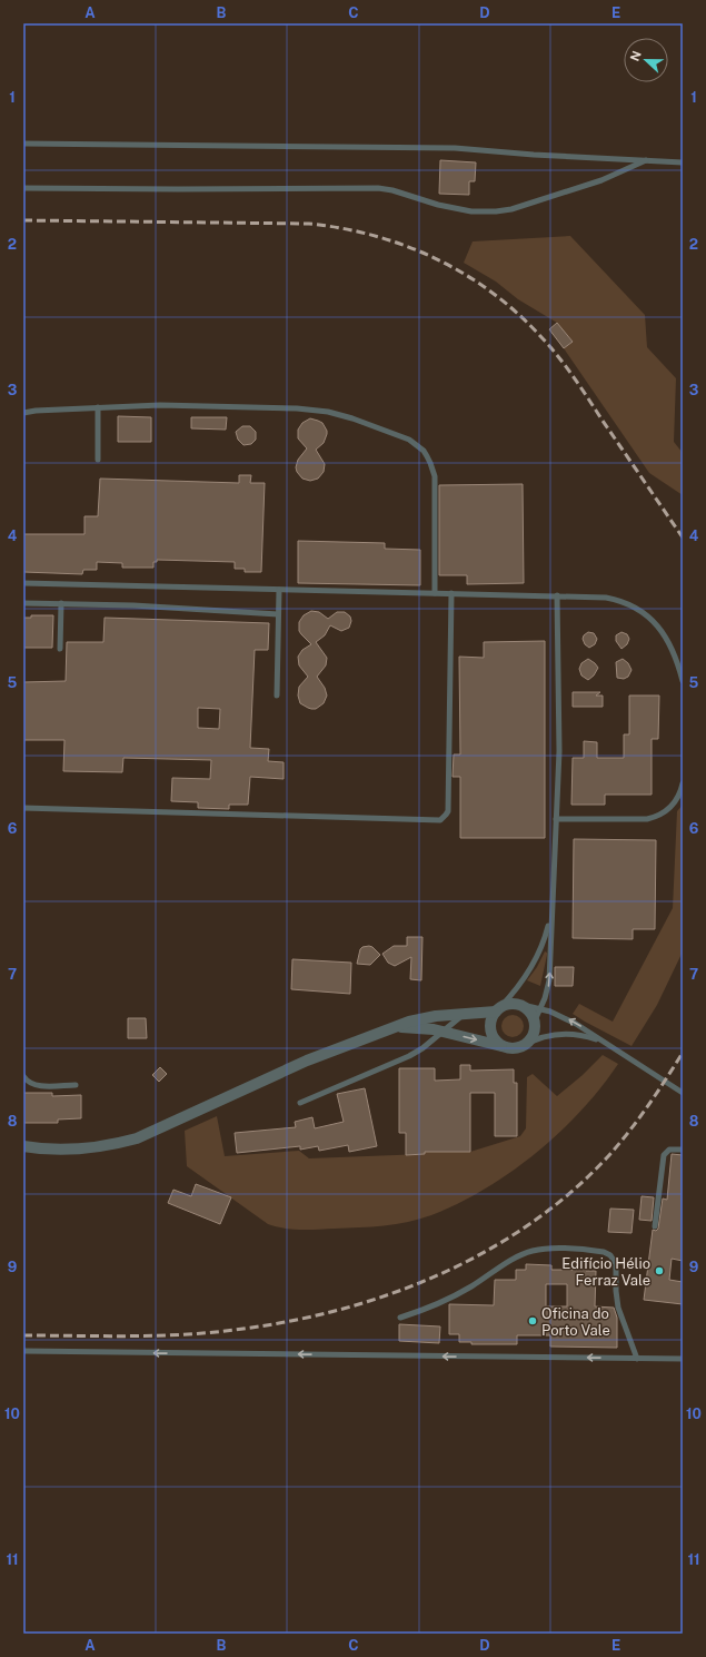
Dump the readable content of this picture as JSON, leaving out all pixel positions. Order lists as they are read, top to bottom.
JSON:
{
  "places": ["Edifício Hélio Ferraz Vale", "Oficina do Porto Vale"],
  "north": "left",
  "grid": {
    "columns": [
      "A",
      "B",
      "C",
      "D",
      "E"
    ],
    "rows": [
      "1",
      "2",
      "3",
      "4",
      "5",
      "6",
      "7",
      "8",
      "9",
      "10",
      "11"
    ]
  }
}
